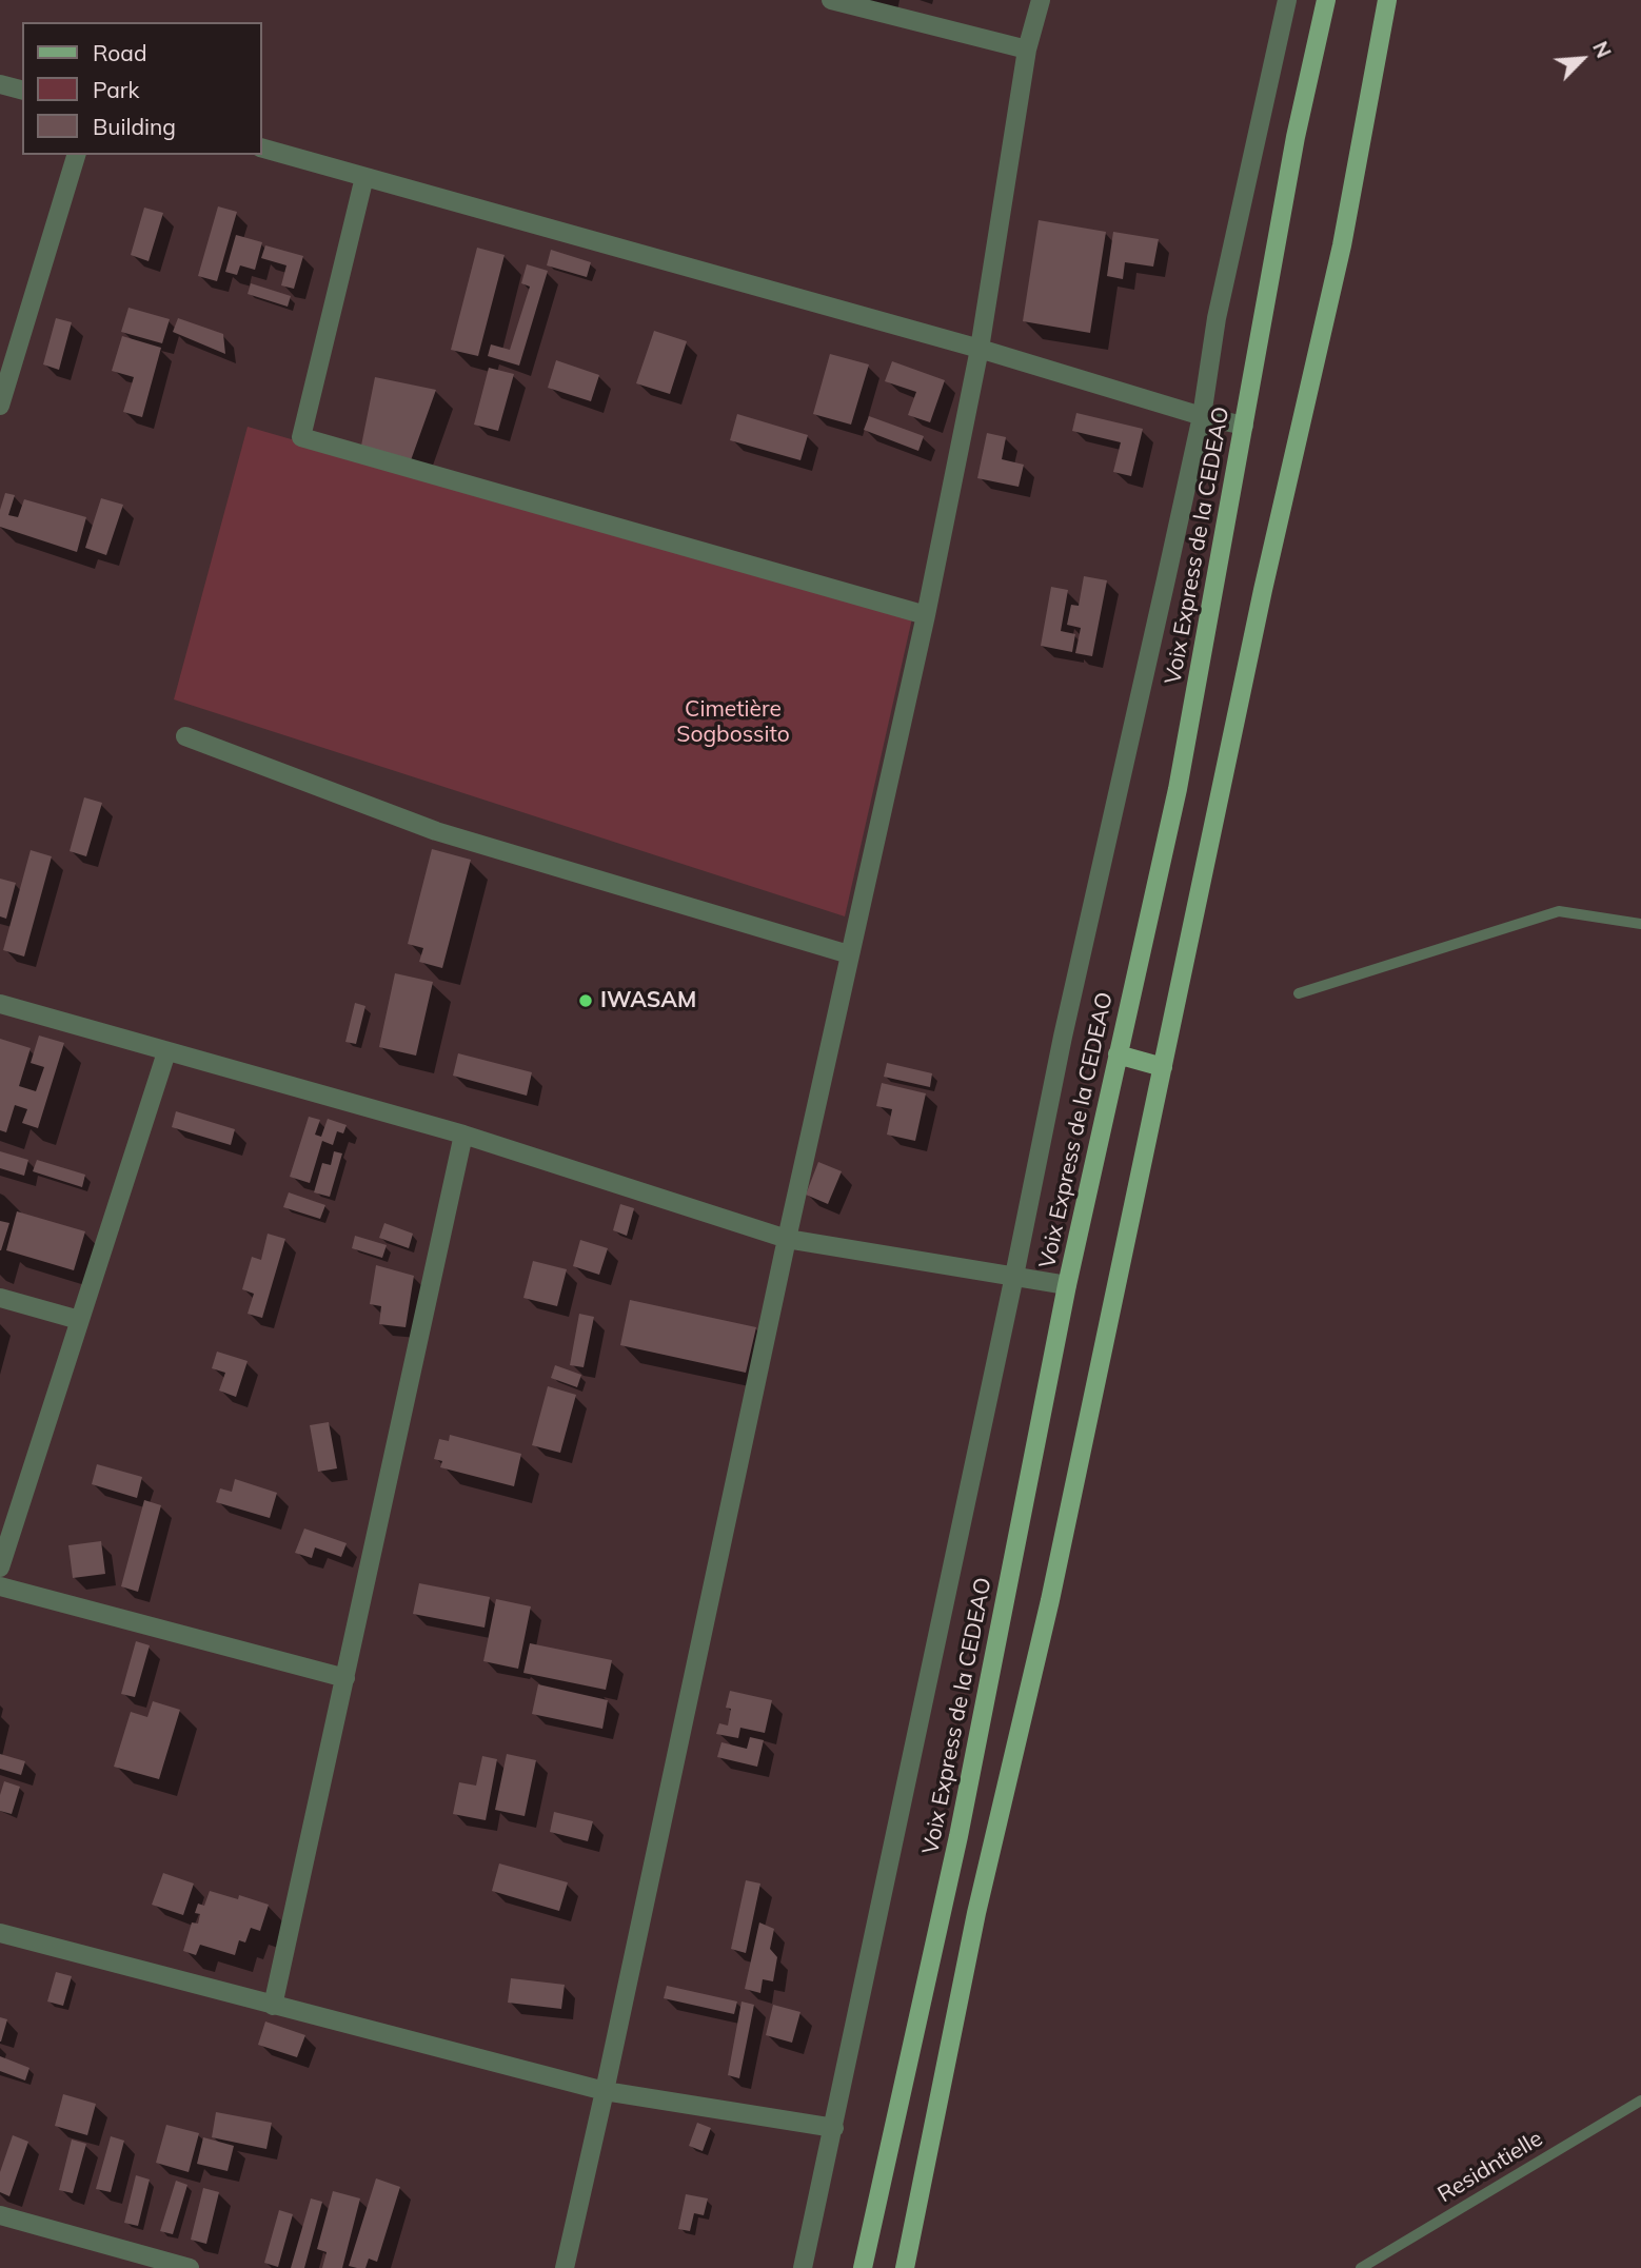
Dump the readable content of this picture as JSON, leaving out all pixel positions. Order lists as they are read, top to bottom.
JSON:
{
  "streets": {
    "main road": ["Voix Express de la CEDEAO"],
    "lane": ["Residntielle"]
  },
  "parks": ["Cimetière Sogbossito"],
  "places": ["IWASAM"],
  "legend": ["Road", "Park", "Building"],
  "north": "top right"
}
